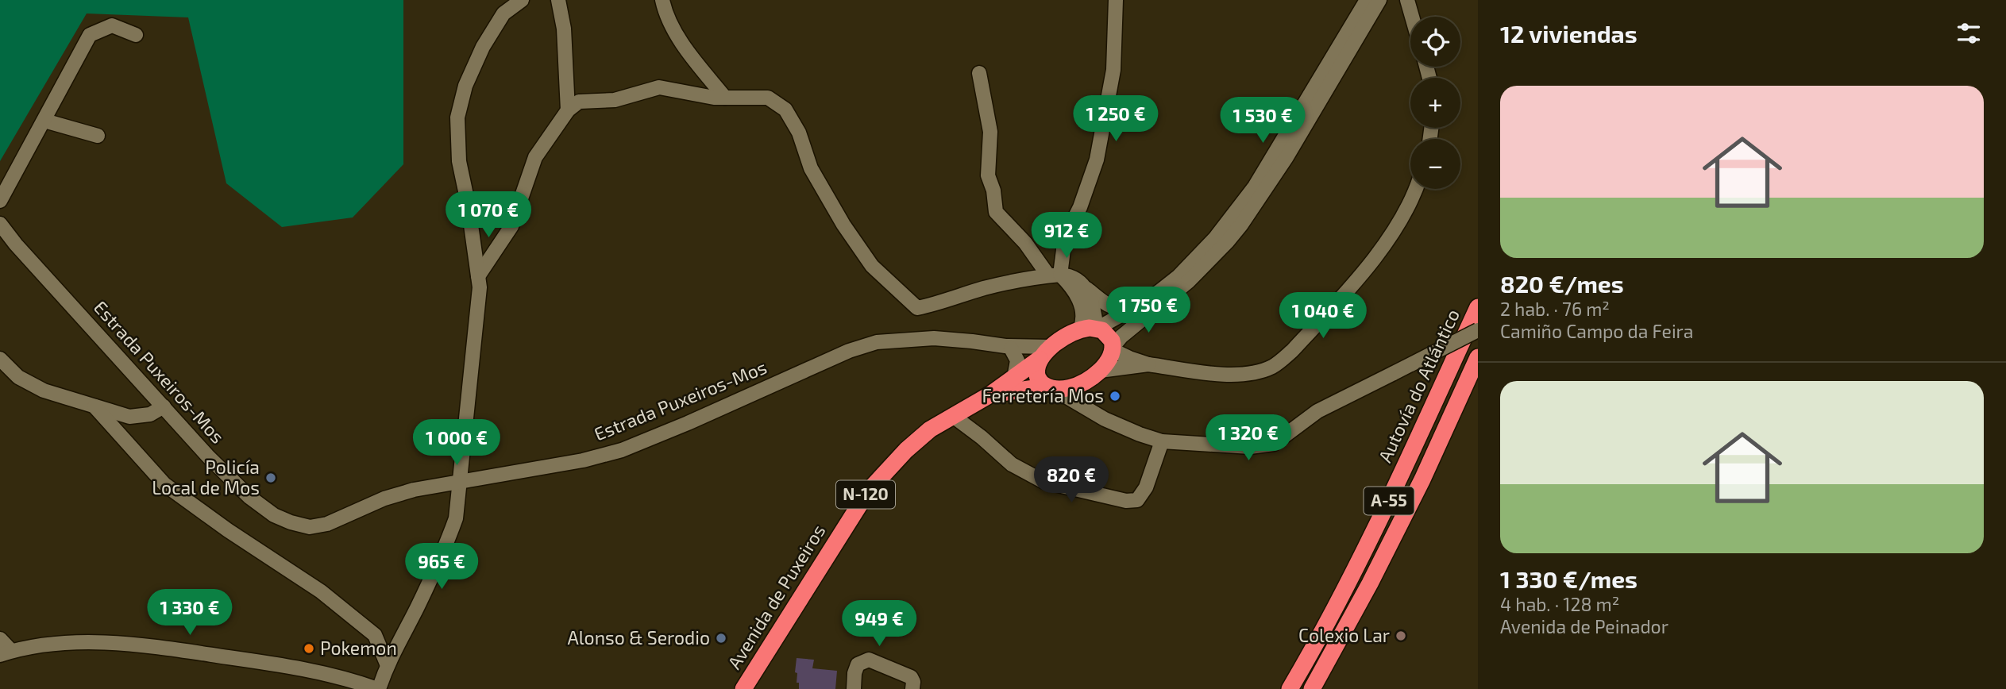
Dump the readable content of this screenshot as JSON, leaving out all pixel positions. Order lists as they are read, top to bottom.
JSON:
{
  "streets": {
    "highway": [
      "Autovía do Atlántico",
      "N-120",
      "A-55",
      "Avenida de Puxeiros"
    ],
    "street": ["Estrada Puxeiros-Mos"]
  },
  "crossings": [
    ["Estrada Puxeiros-Mos", "N-120"],
    ["Estrada Puxeiros-Mos", "Avenida de Puxeiros"],
    ["N-120", "Avenida de Puxeiros"]
  ],
  "places": [
    "Ferretería Mos",
    "Policía Local de Mos",
    "Colexio Lar",
    "Alonso & Serodio",
    "Pokemon"
  ],
  "page": {
    "heading": "12 viviendas",
    "map_buttons": ["+", "−"],
    "list": [
      {
        "name": "820 €/mes",
        "note": "2 hab. · 76 m² · Camiño Campo da Feira"
      },
      {
        "name": "1 330 €/mes",
        "note": "4 hab. · 128 m² · Avenida de Peinador"
      }
    ],
    "price": [
      "1 250 €",
      "1 530 €",
      "1 070 €",
      "912 €",
      "1 750 €",
      "1 040 €",
      "1 320 €",
      "1 000 €",
      "820 €",
      "965 €",
      "1 330 €",
      "949 €"
    ]
  }
}
